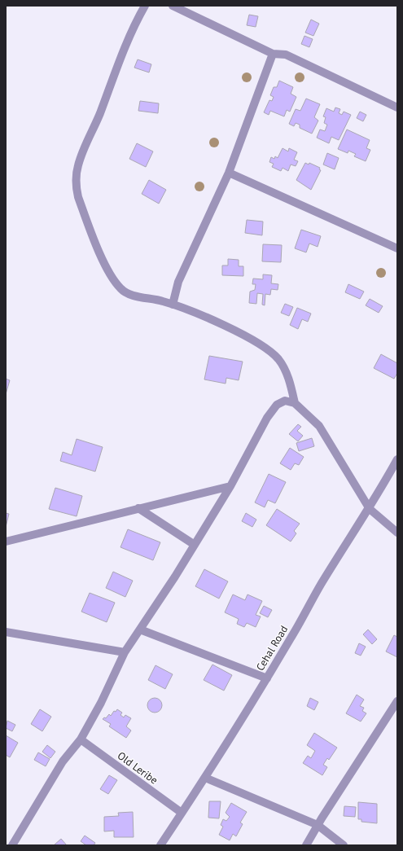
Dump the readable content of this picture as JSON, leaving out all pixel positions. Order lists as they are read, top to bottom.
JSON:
{
  "streets": {
    "street": ["Cehal Road", "Old Leribe"]
  },
  "crossings": [
    ["Cehal Road", "Old Leribe"]
  ]
}
